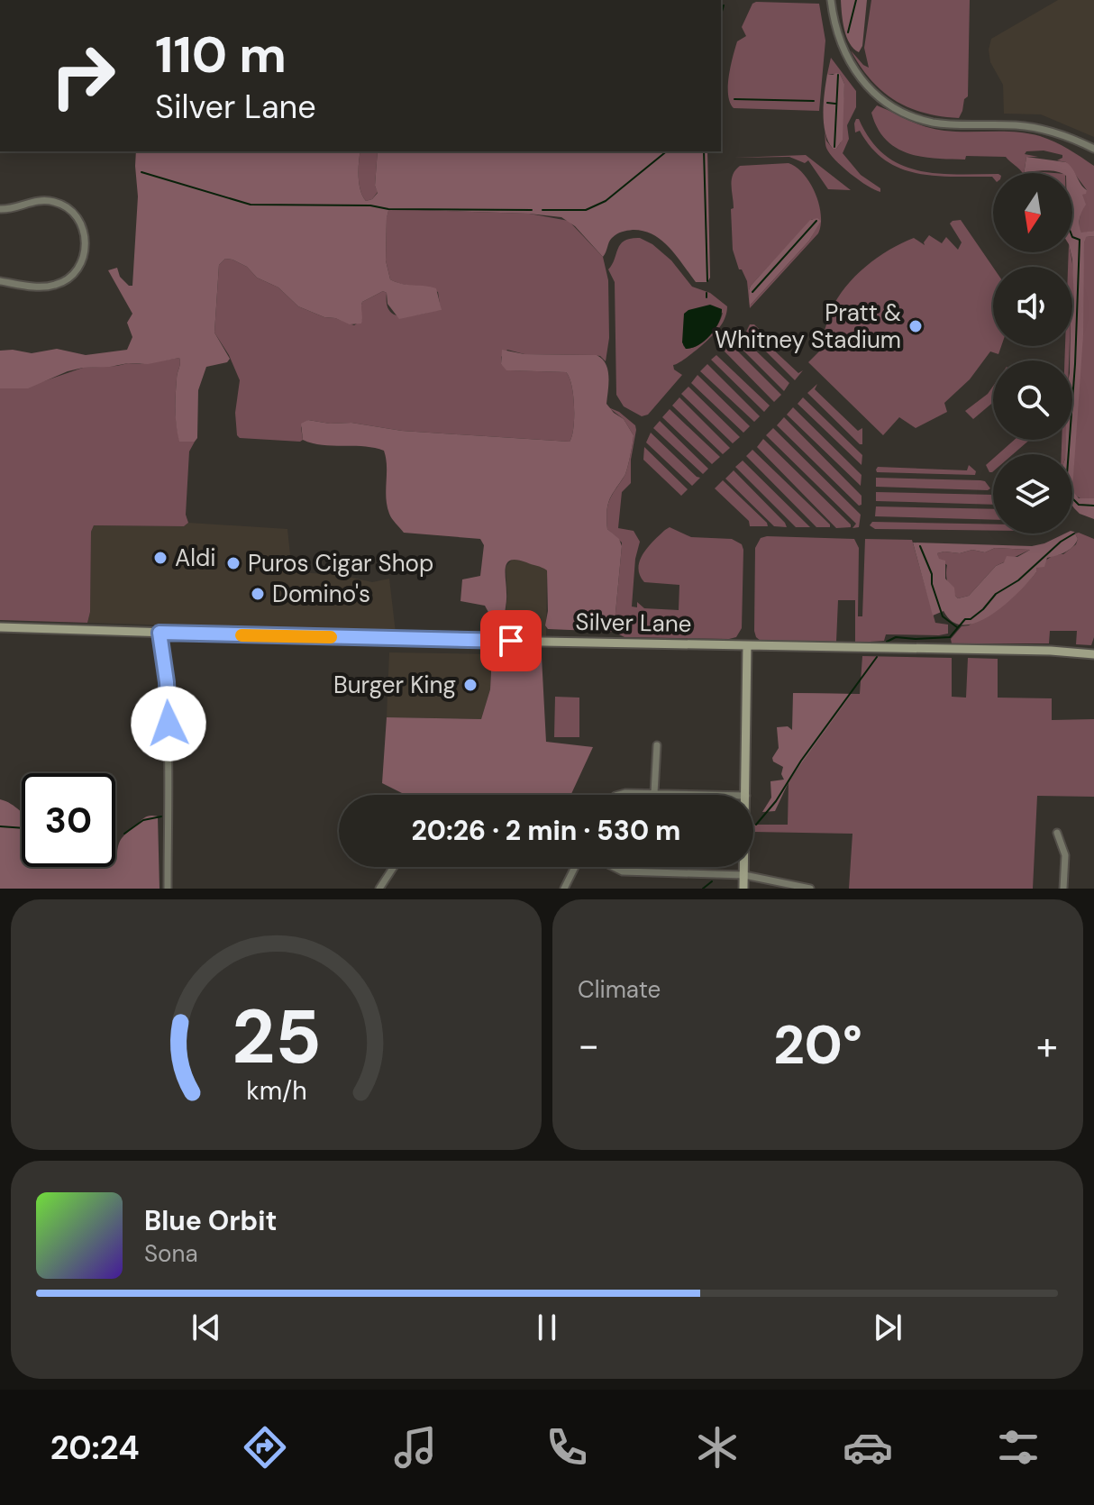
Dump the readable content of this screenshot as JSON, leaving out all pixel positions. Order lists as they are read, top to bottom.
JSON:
{
  "streets": {
    "main road": ["Silver Lane"]
  },
  "places": [
    "Pratt & Whitney Stadium",
    "Aldi",
    "Puros Cigar Shop",
    "Domino's",
    "Burger King"
  ],
  "north": "bottom",
  "page": {
    "turn": ["110 m", "Silver Lane"],
    "limit": "30",
    "trip": "20:26 · 2 min · 530 m",
    "tile": "Climate",
    "heat": ["−", "20°", "+"],
    "song": ["Blue Orbit", "Sona"],
    "tabs": "20:24",
    "gauge": ["25", "km/h"]
  }
}
